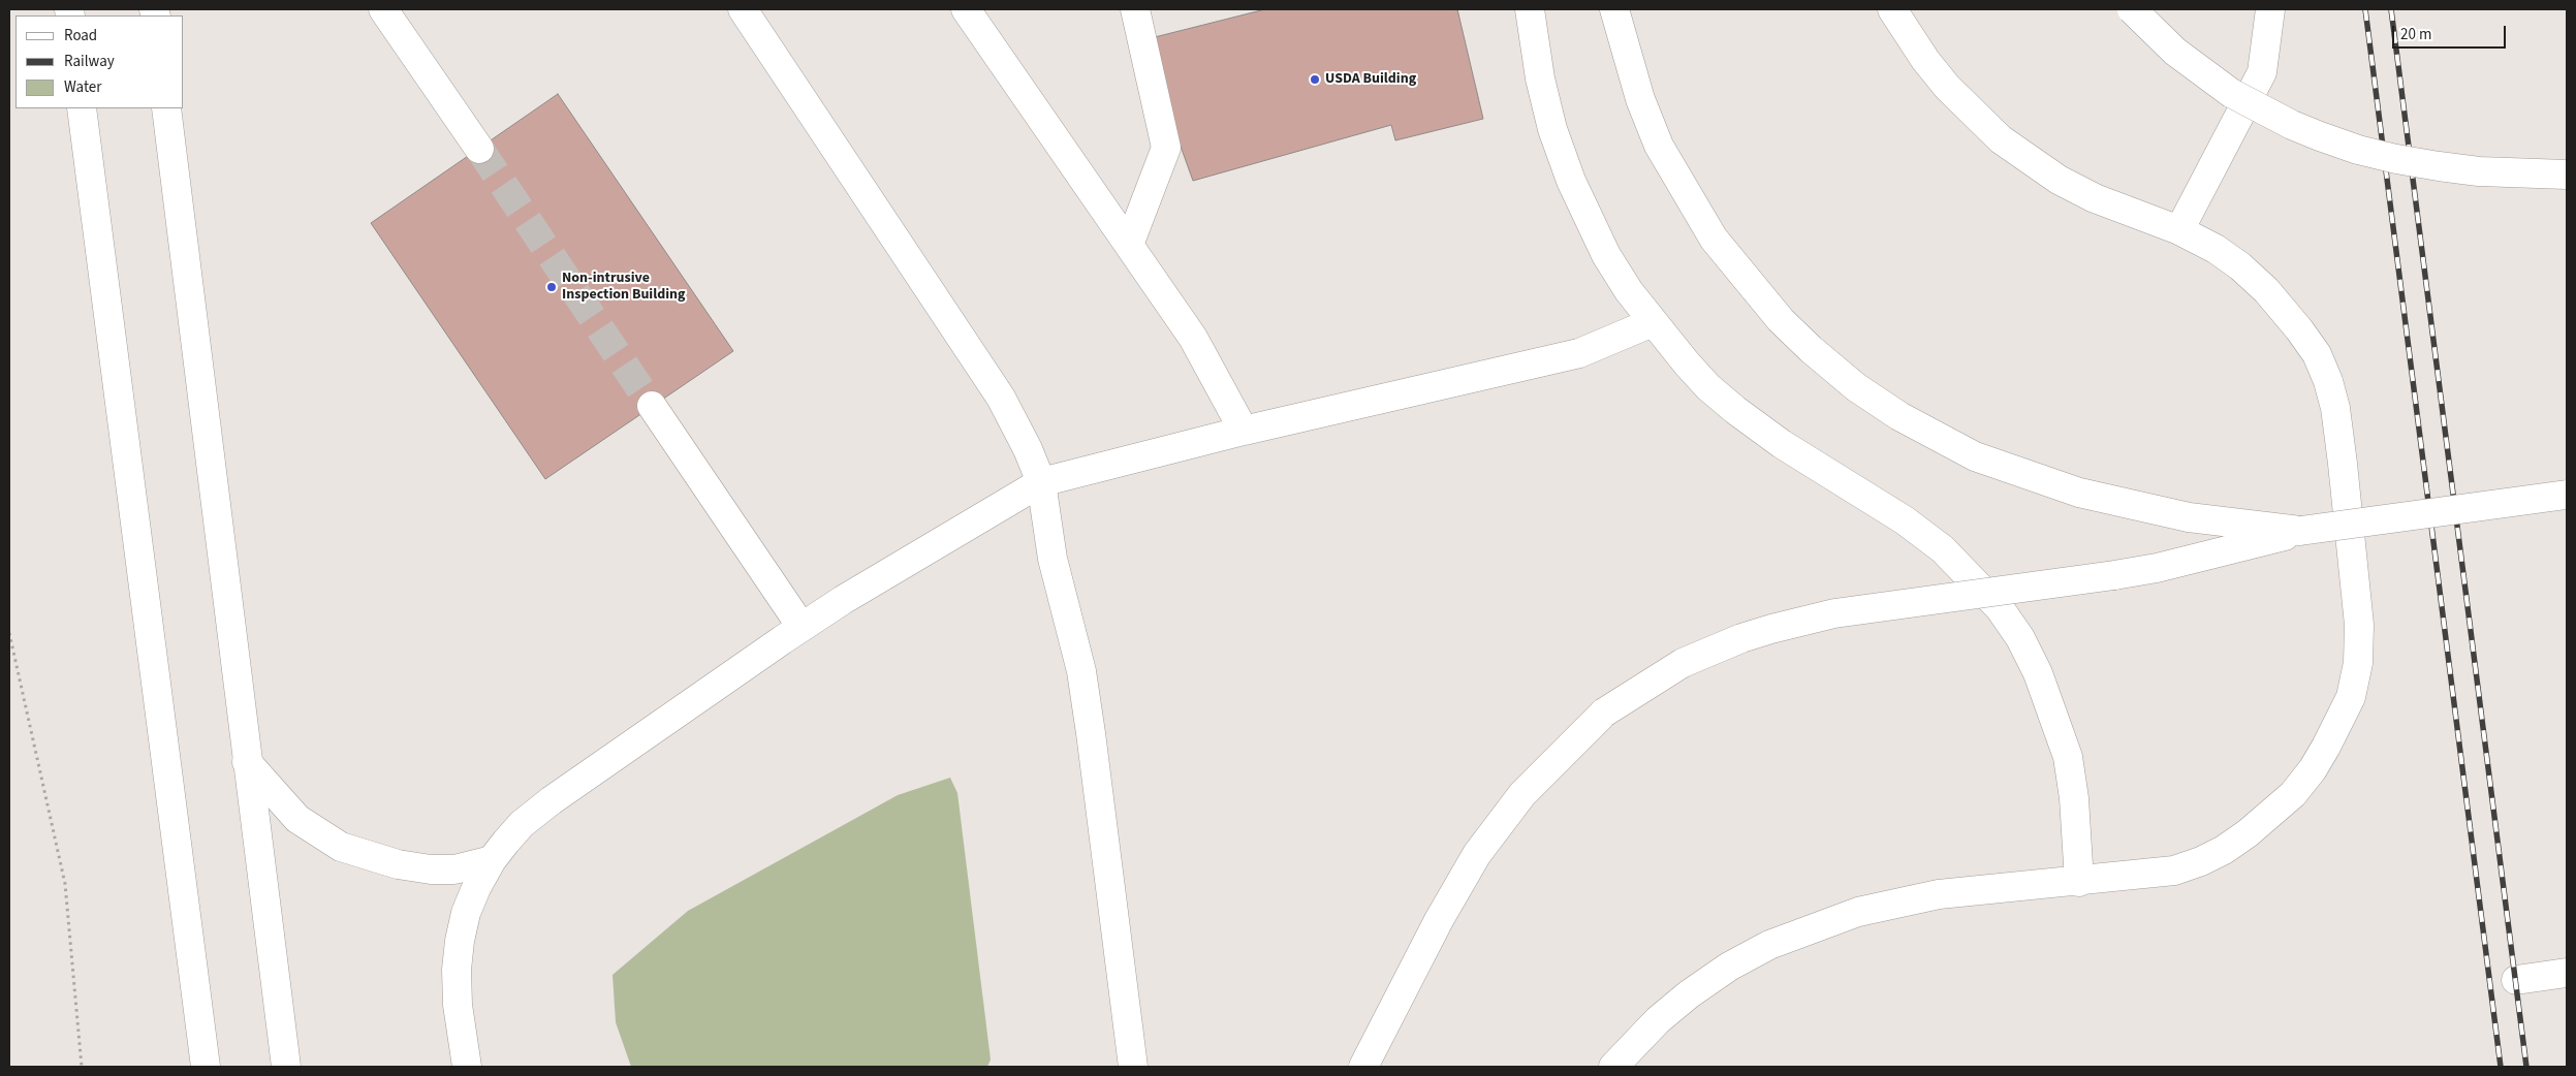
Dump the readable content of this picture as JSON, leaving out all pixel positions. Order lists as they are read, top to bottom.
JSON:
{
  "places": ["USDA Building", "Non-intrusive Inspection Building"],
  "legend": ["Road", "Railway", "Water"],
  "scale_bar": "20 m"
}
